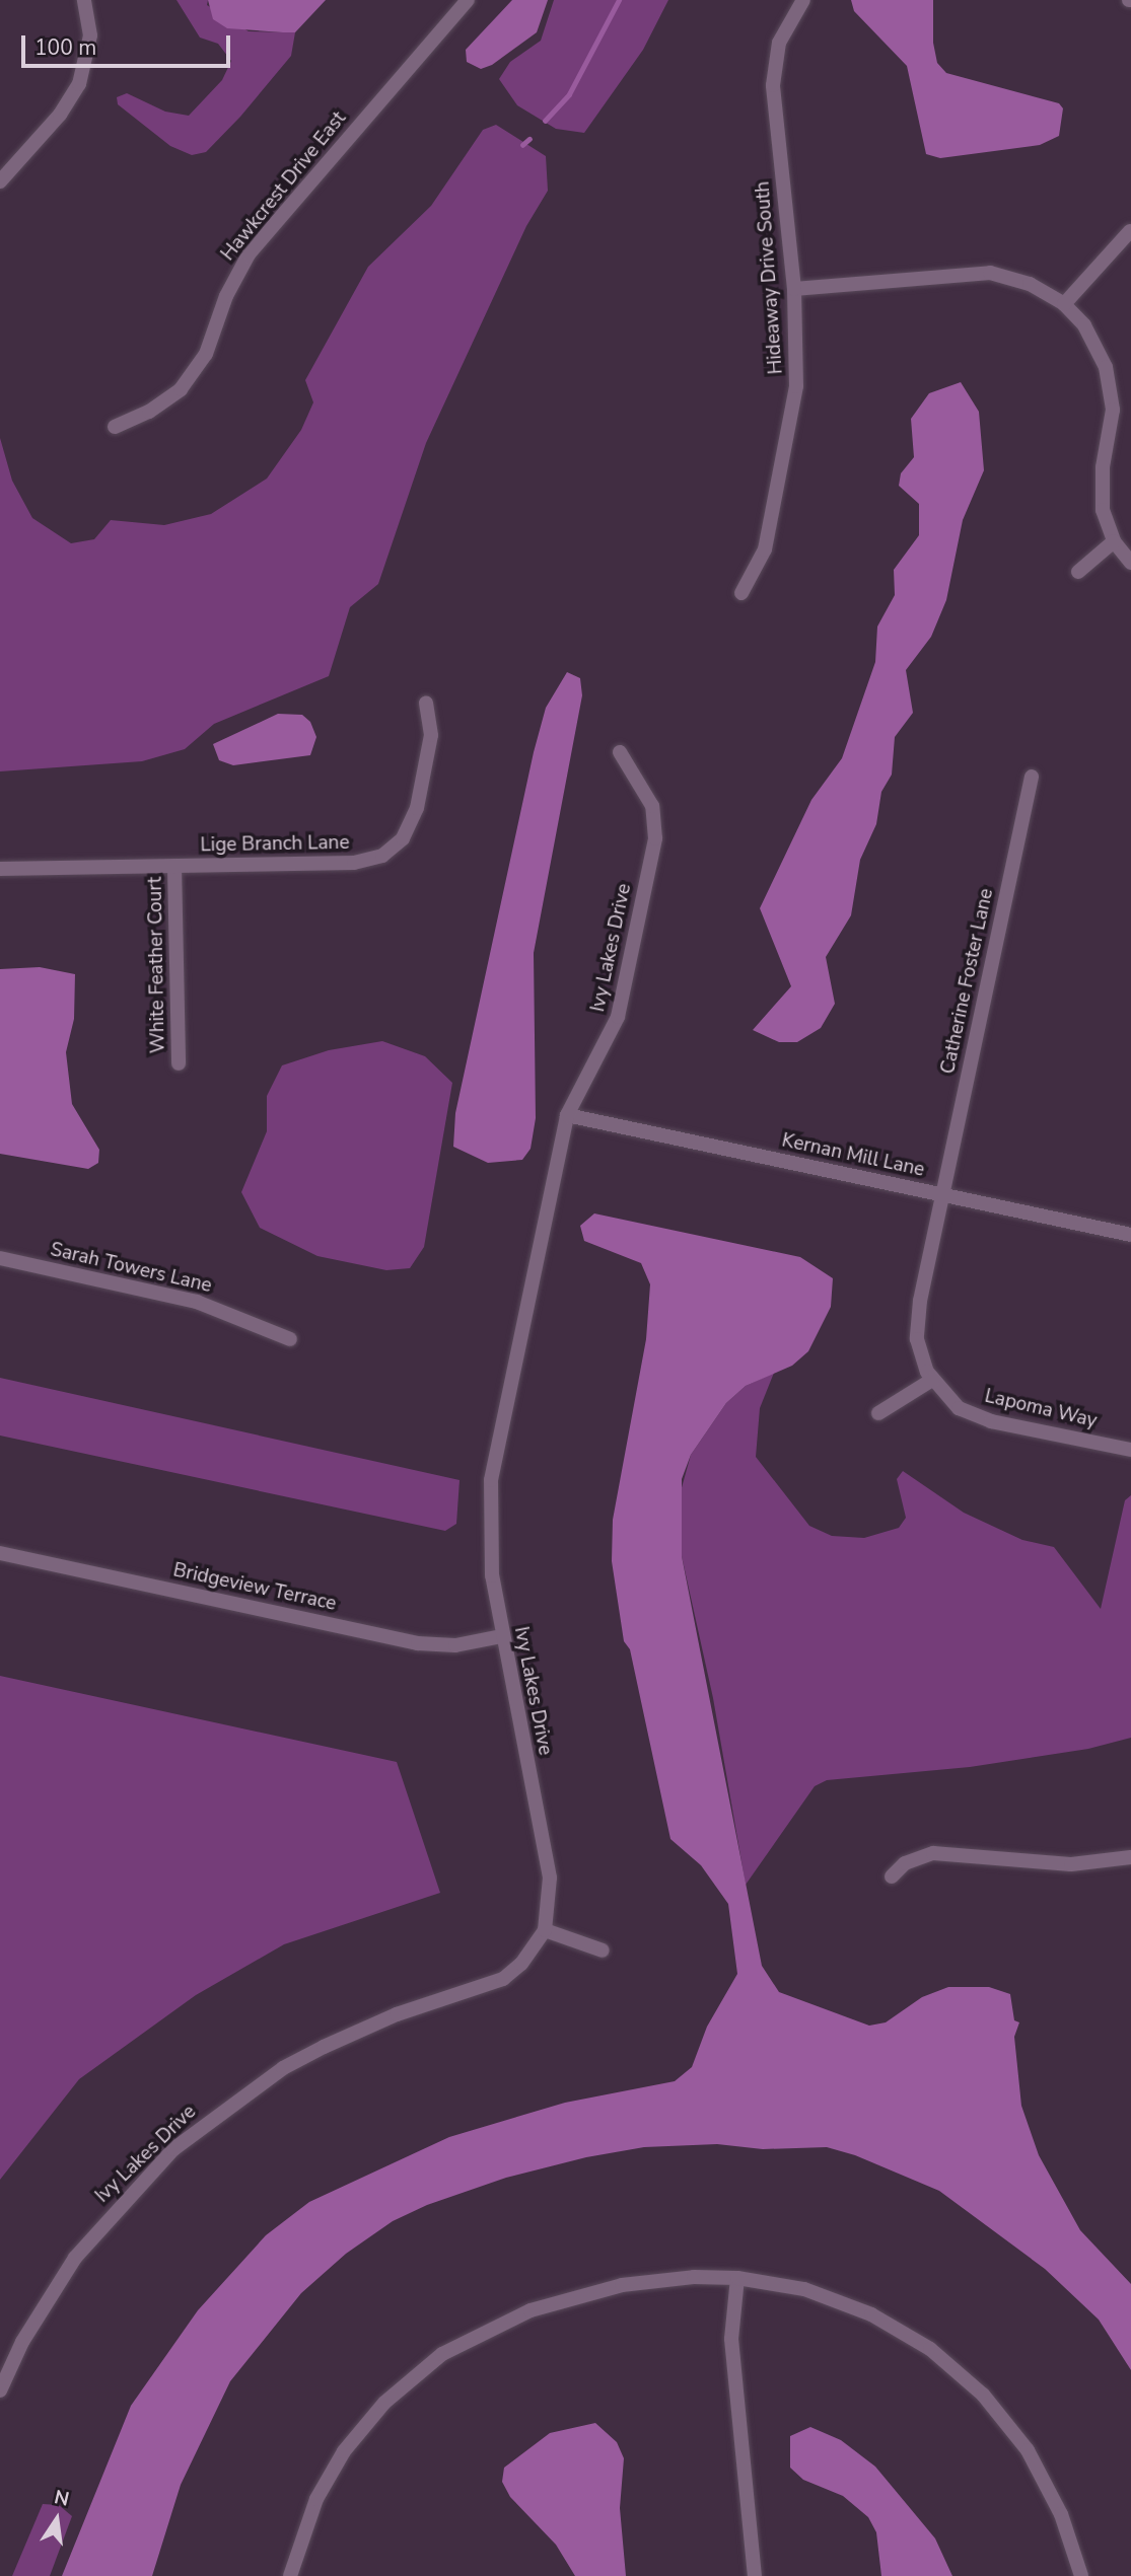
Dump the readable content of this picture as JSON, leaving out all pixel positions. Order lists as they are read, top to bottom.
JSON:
{
  "streets": {
    "street": [
      "Hawkcrest Drive East",
      "Hideaway Drive South",
      "Lige Branch Lane",
      "Ivy Lakes Drive",
      "White Feather Court",
      "Catherine Foster Lane",
      "Kernan Mill Lane",
      "Sarah Towers Lane",
      "Lapoma Way",
      "Bridgeview Terrace"
    ]
  },
  "crossings": [
    ["Lige Branch Lane", "White Feather Court"],
    ["Ivy Lakes Drive", "Kernan Mill Lane"],
    ["Ivy Lakes Drive", "Bridgeview Terrace"],
    ["Catherine Foster Lane", "Kernan Mill Lane"],
    ["Catherine Foster Lane", "Lapoma Way"],
    ["Kernan Mill Lane", "Lapoma Way"]
  ],
  "scale_bar": "100 m",
  "north": "top"
}
